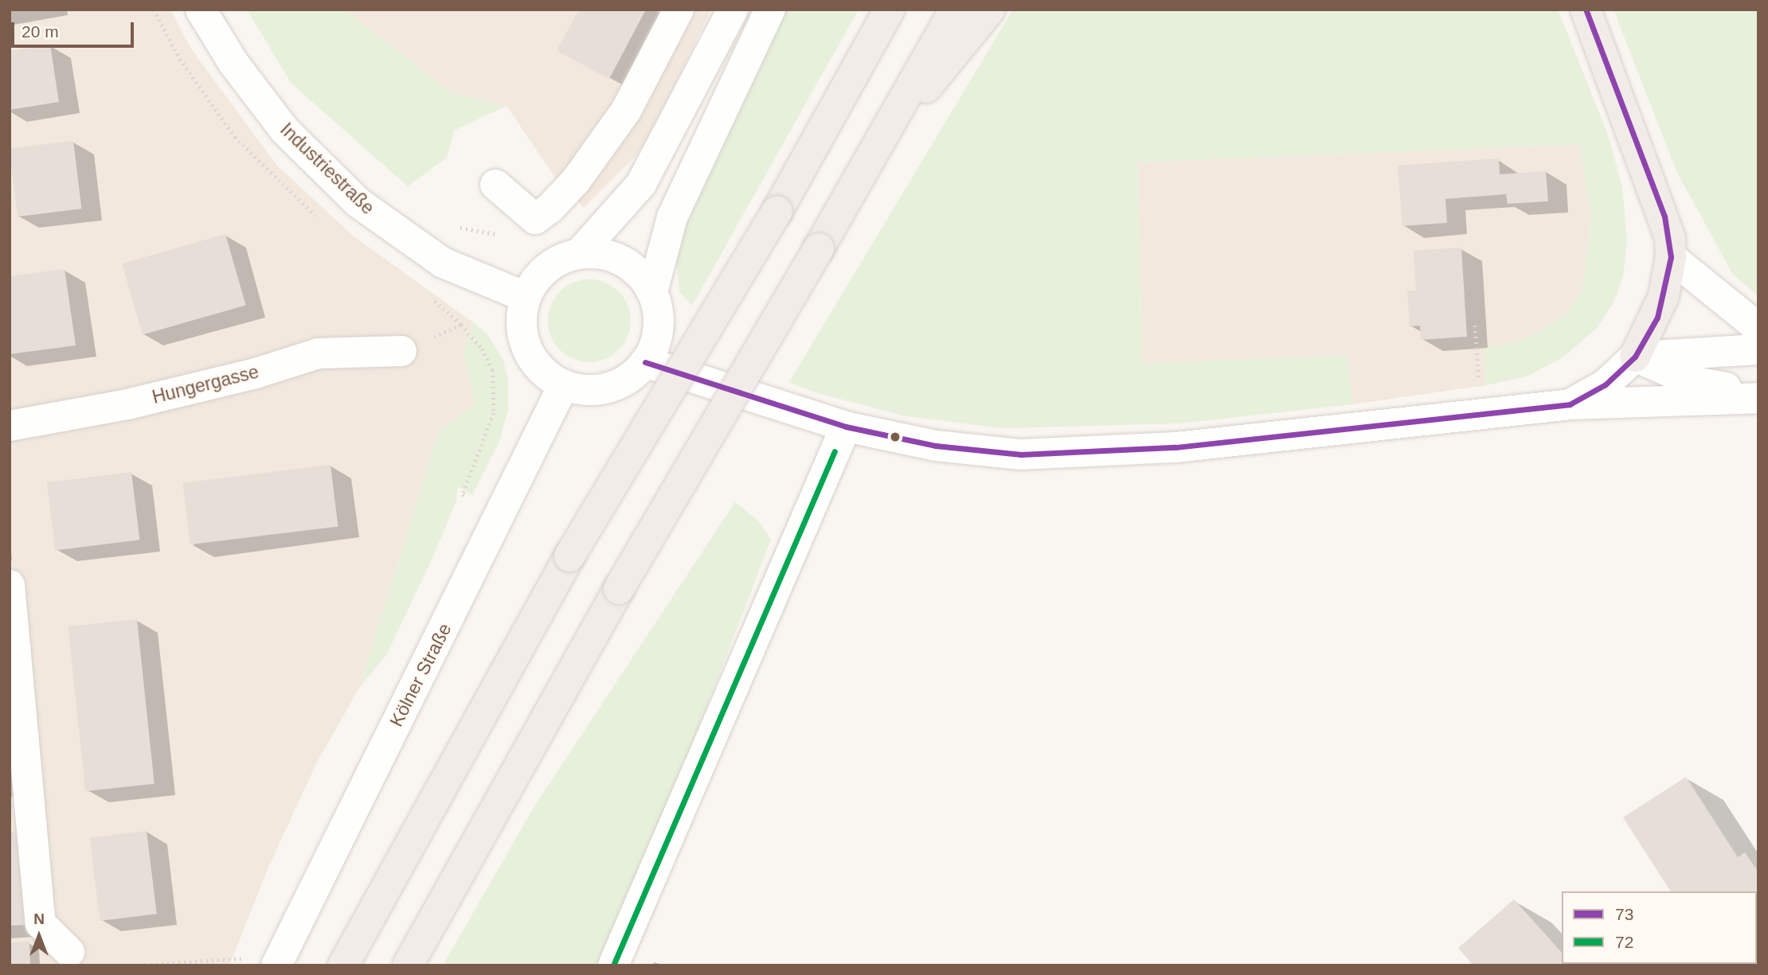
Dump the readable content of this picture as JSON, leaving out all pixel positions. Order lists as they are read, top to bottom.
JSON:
{
  "streets": {
    "street": ["Industriestraße", "Hungergasse", "Kölner Straße"]
  },
  "crossings": [
    ["Industriestraße", "Kölner Straße"]
  ],
  "lines": ["transit line 73", "transit line 72"],
  "legend": ["73", "72"],
  "scale_bar": "20 m",
  "north": "top"
}
